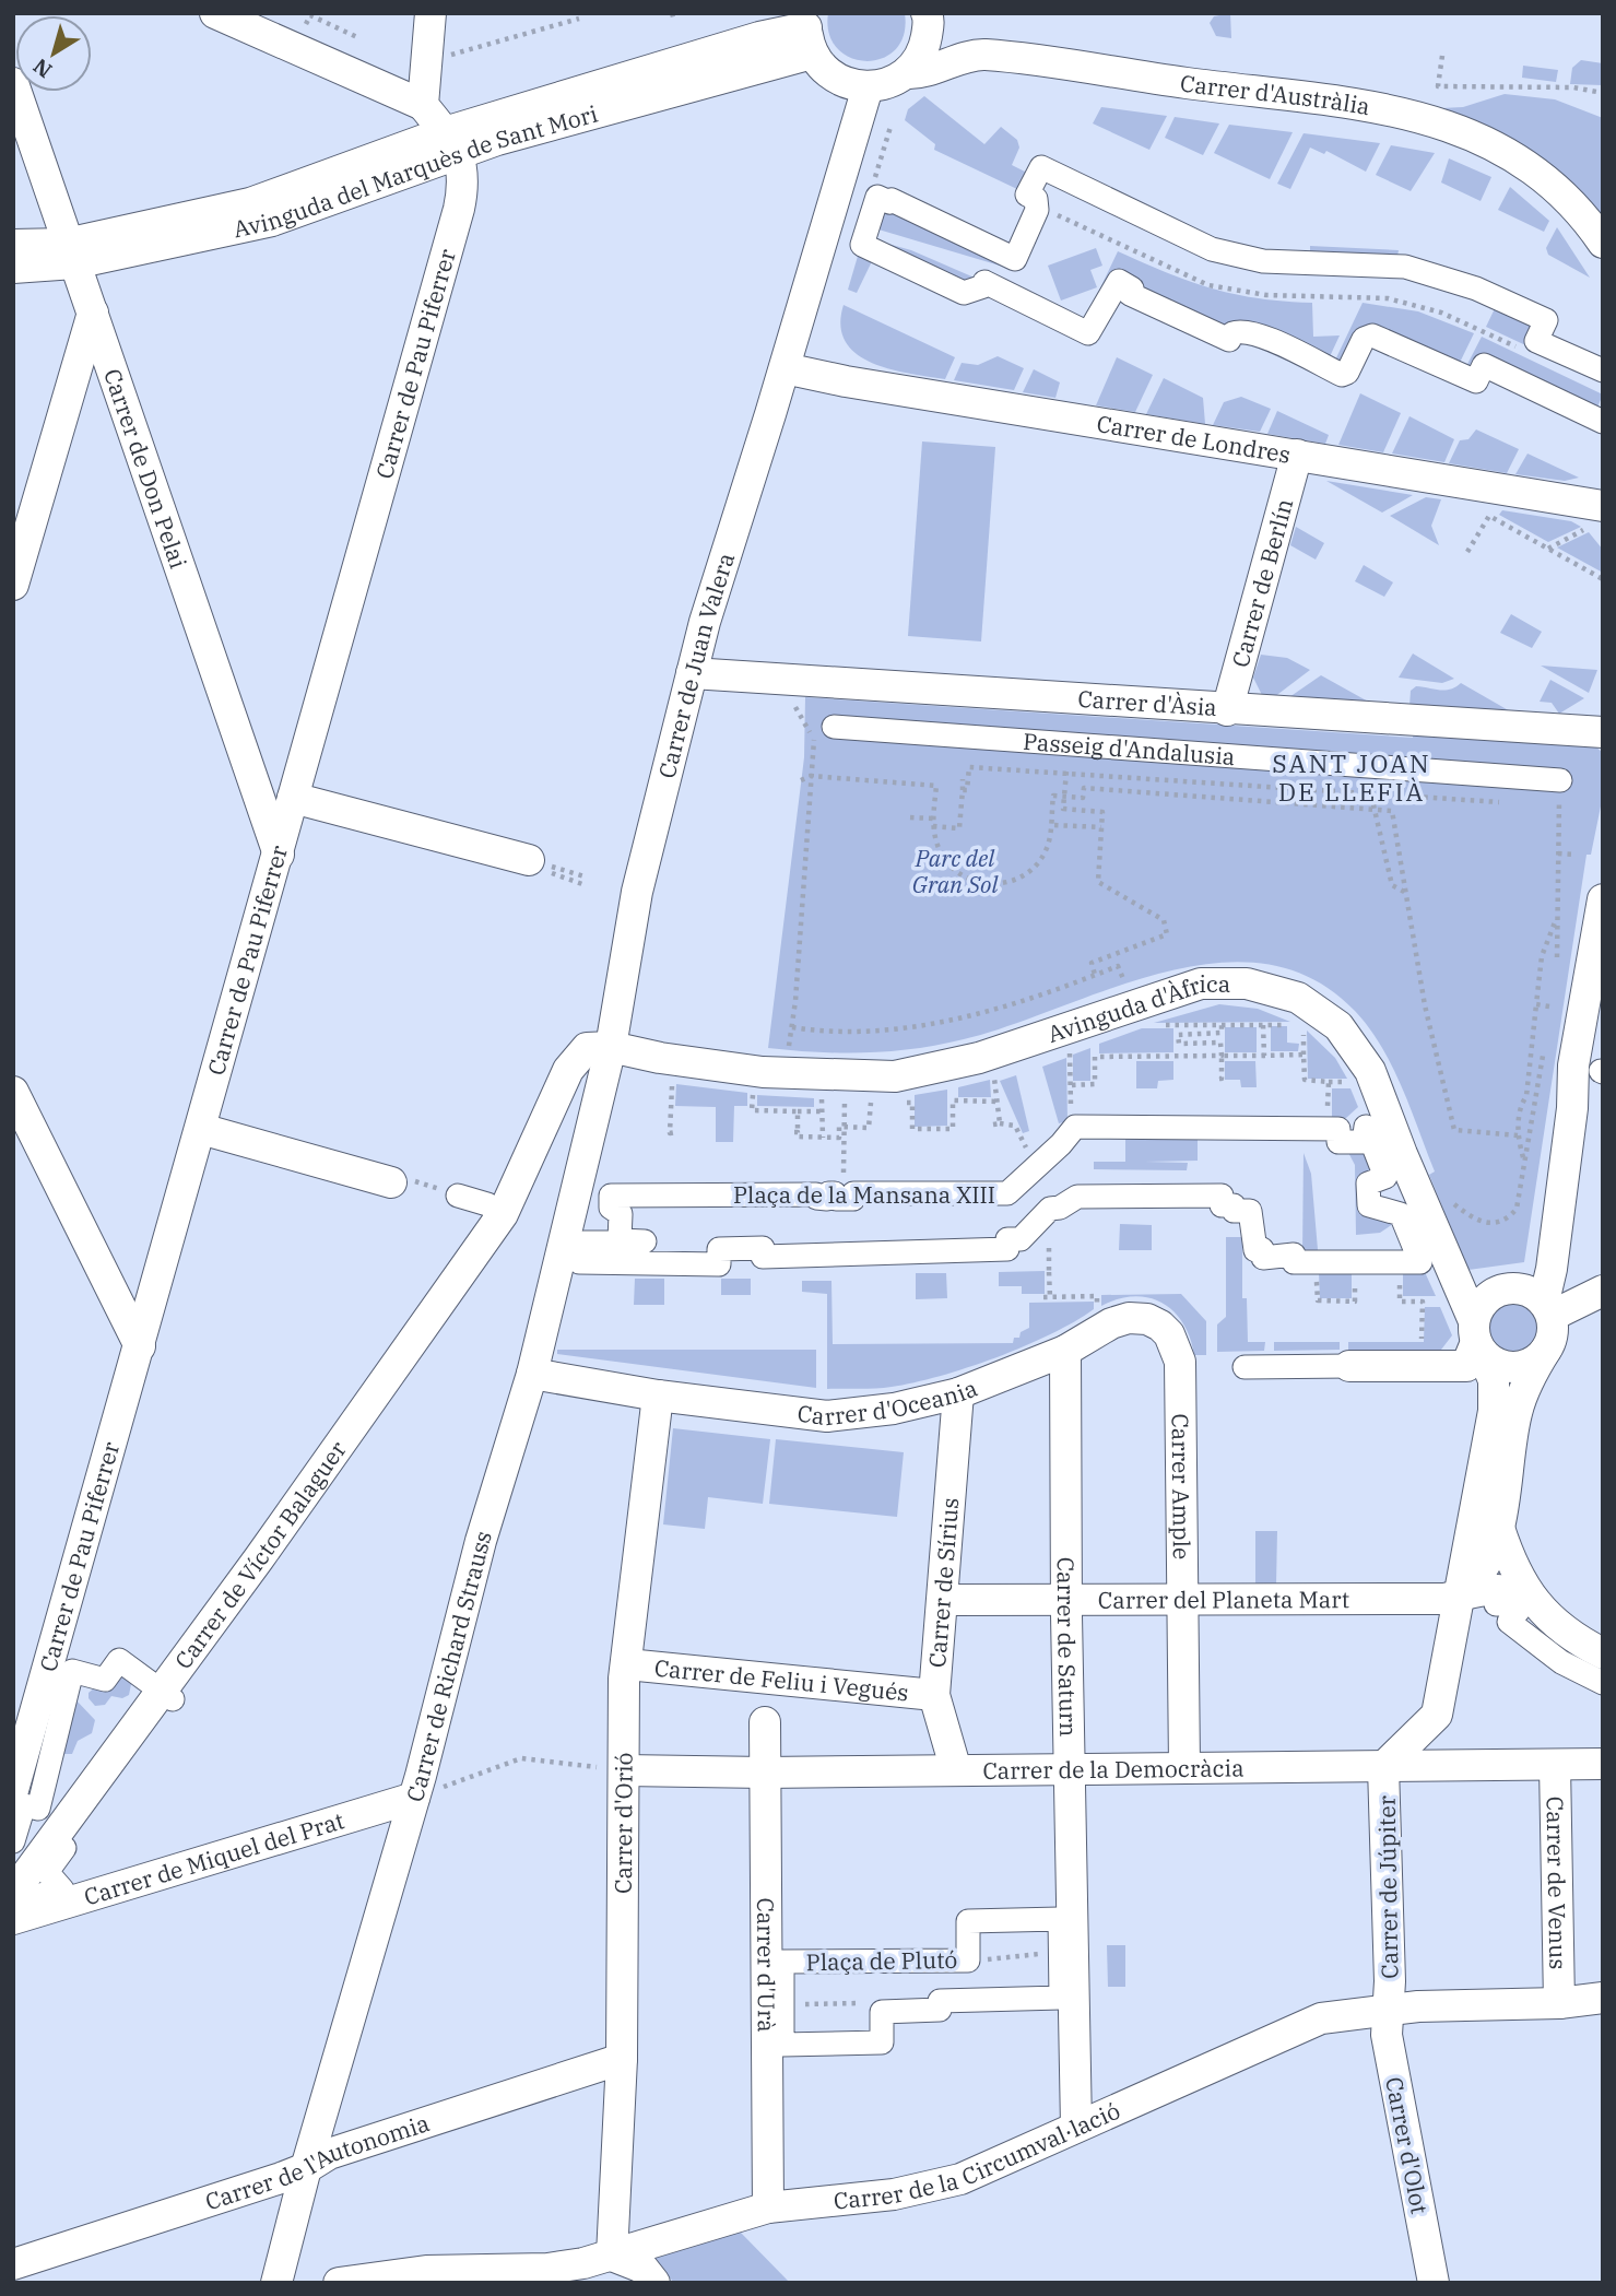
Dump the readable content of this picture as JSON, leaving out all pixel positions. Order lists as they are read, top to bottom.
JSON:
{
  "streets": {
    "street": [
      "Carrer d'Austràlia",
      "Avinguda del Marquès de Sant Mori",
      "Carrer de Pau Piferrer",
      "Carrer de Londres",
      "Carrer de Don Pelai",
      "Carrer de Berlín",
      "Carrer de Juan Valera",
      "Carrer d'Àsia",
      "Passeig d'Andalusia",
      "Avinguda d'Àfrica",
      "Plaça de la Mansana XIII",
      "Carrer d'Oceania",
      "Carrer Ample",
      "Carrer de Víctor Balaguer",
      "Carrer de Sírius",
      "Carrer del Planeta Mart",
      "Carrer de Saturn",
      "Carrer de Richard Strauss",
      "Carrer de Feliu i Vegués",
      "Carrer de la Democràcia",
      "Carrer d'Orió",
      "Carrer de Miquel del Prat",
      "Carrer de Venus",
      "Carrer de Júpiter",
      "Plaça de Plutó",
      "Carrer d'Urà",
      "Carrer d'Olot",
      "Carrer de la Circumval·lació",
      "Carrer de l'Autonomia"
    ]
  },
  "crossings": [
    ["Carrer d'Austràlia", "Carrer de Juan Valera"],
    ["Avinguda del Marquès de Sant Mori", "Carrer de Pau Piferrer"],
    ["Avinguda del Marquès de Sant Mori", "Carrer de Don Pelai"],
    ["Carrer de Pau Piferrer", "Carrer de Don Pelai"],
    ["Carrer de Londres", "Carrer de Berlín"],
    ["Carrer de Londres", "Carrer de Juan Valera"],
    ["Carrer de Berlín", "Carrer d'Àsia"],
    ["Carrer de Juan Valera", "Carrer d'Àsia"],
    ["Carrer de Juan Valera", "Avinguda d'Àfrica"],
    ["Carrer de Juan Valera", "Carrer de Richard Strauss"],
    ["Avinguda d'Àfrica", "Carrer del Planeta Mart"],
    ["Avinguda d'Àfrica", "Carrer de Richard Strauss"],
    ["Avinguda d'Àfrica", "Carrer de la Democràcia"],
    ["Avinguda d'Àfrica", "Carrer de Júpiter"],
    ["Carrer d'Oceania", "Carrer Ample"],
    ["Carrer d'Oceania", "Carrer de Sírius"],
    ["Carrer d'Oceania", "Carrer de Saturn"],
    ["Carrer d'Oceania", "Carrer de Richard Strauss"],
    ["Carrer d'Oceania", "Carrer d'Orió"],
    ["Carrer Ample", "Carrer del Planeta Mart"],
    ["Carrer Ample", "Carrer de la Democràcia"],
    ["Carrer de Sírius", "Carrer del Planeta Mart"],
    ["Carrer de Sírius", "Carrer de Feliu i Vegués"],
    ["Carrer de Sírius", "Carrer de la Democràcia"],
    ["Carrer del Planeta Mart", "Carrer de Saturn"],
    ["Carrer de Saturn", "Carrer de la Democràcia"],
    ["Carrer de Saturn", "Carrer de la Circumval·lació"],
    ["Carrer de Richard Strauss", "Carrer de Miquel del Prat"],
    ["Carrer de Richard Strauss", "Carrer de l'Autonomia"],
    ["Carrer de Feliu i Vegués", "Carrer d'Orió"],
    ["Carrer de la Democràcia", "Carrer d'Orió"],
    ["Carrer de la Democràcia", "Carrer de Venus"],
    ["Carrer de la Democràcia", "Carrer de Júpiter"],
    ["Carrer de la Democràcia", "Carrer d'Urà"],
    ["Carrer d'Orió", "Carrer de la Circumval·lació"],
    ["Carrer d'Orió", "Carrer de l'Autonomia"],
    ["Carrer de Venus", "Carrer de la Circumval·lació"],
    ["Carrer de Júpiter", "Carrer d'Olot"],
    ["Carrer de Júpiter", "Carrer de la Circumval·lació"],
    ["Carrer d'Urà", "Carrer de la Circumval·lació"],
    ["Carrer d'Olot", "Carrer de la Circumval·lació"]
  ],
  "districts": ["SANT JOAN DE LLEFIÀ"],
  "parks": ["Parc del Gran Sol"],
  "north": "bottom left"
}
